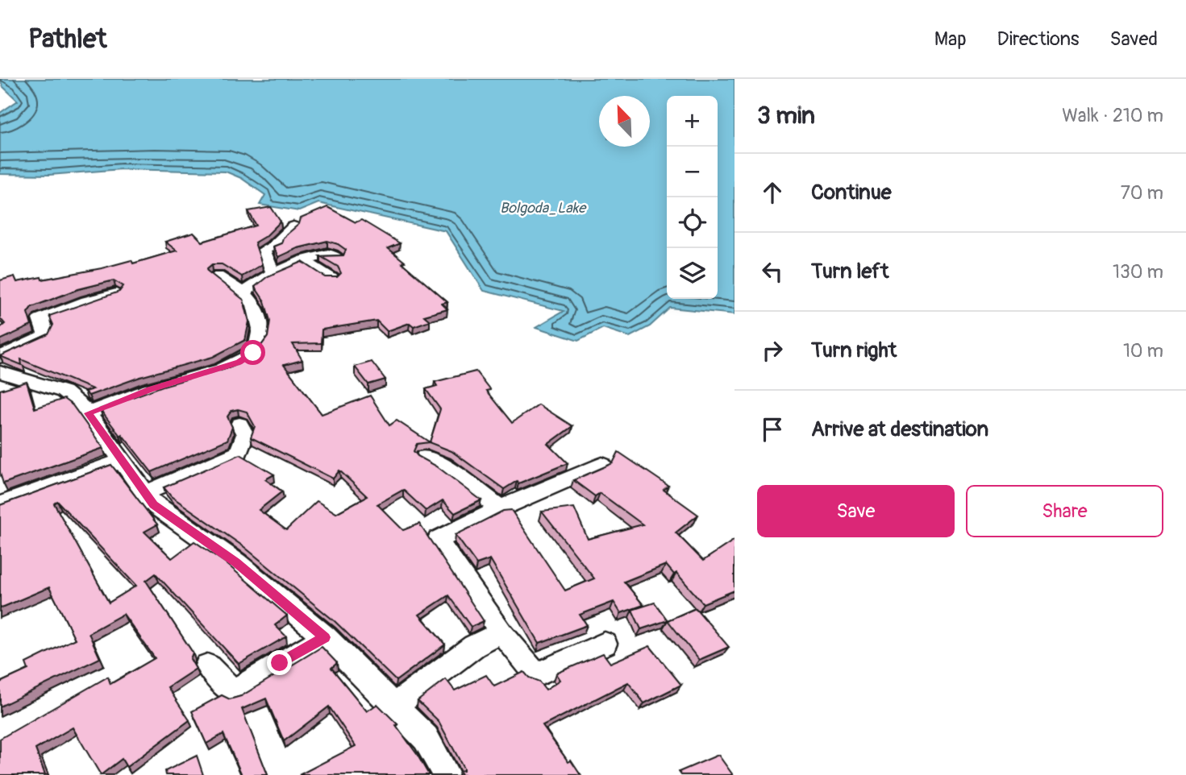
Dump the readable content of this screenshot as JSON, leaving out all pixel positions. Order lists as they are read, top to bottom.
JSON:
{
  "water": ["Bolgoda_Lake"],
  "north": "top left",
  "page": {
    "header": "Pathlet",
    "nav": ["Map", "Directions", "Saved"],
    "heading": ["3 min", "Walk · 210 m"],
    "map_buttons": ["+", "−"],
    "list": [
      ["Continue", "70 m"],
      ["Turn left", "130 m"],
      ["Turn right", "10 m"],
      "Arrive at destination"
    ],
    "buttons": ["Save", "Share"]
  }
}
